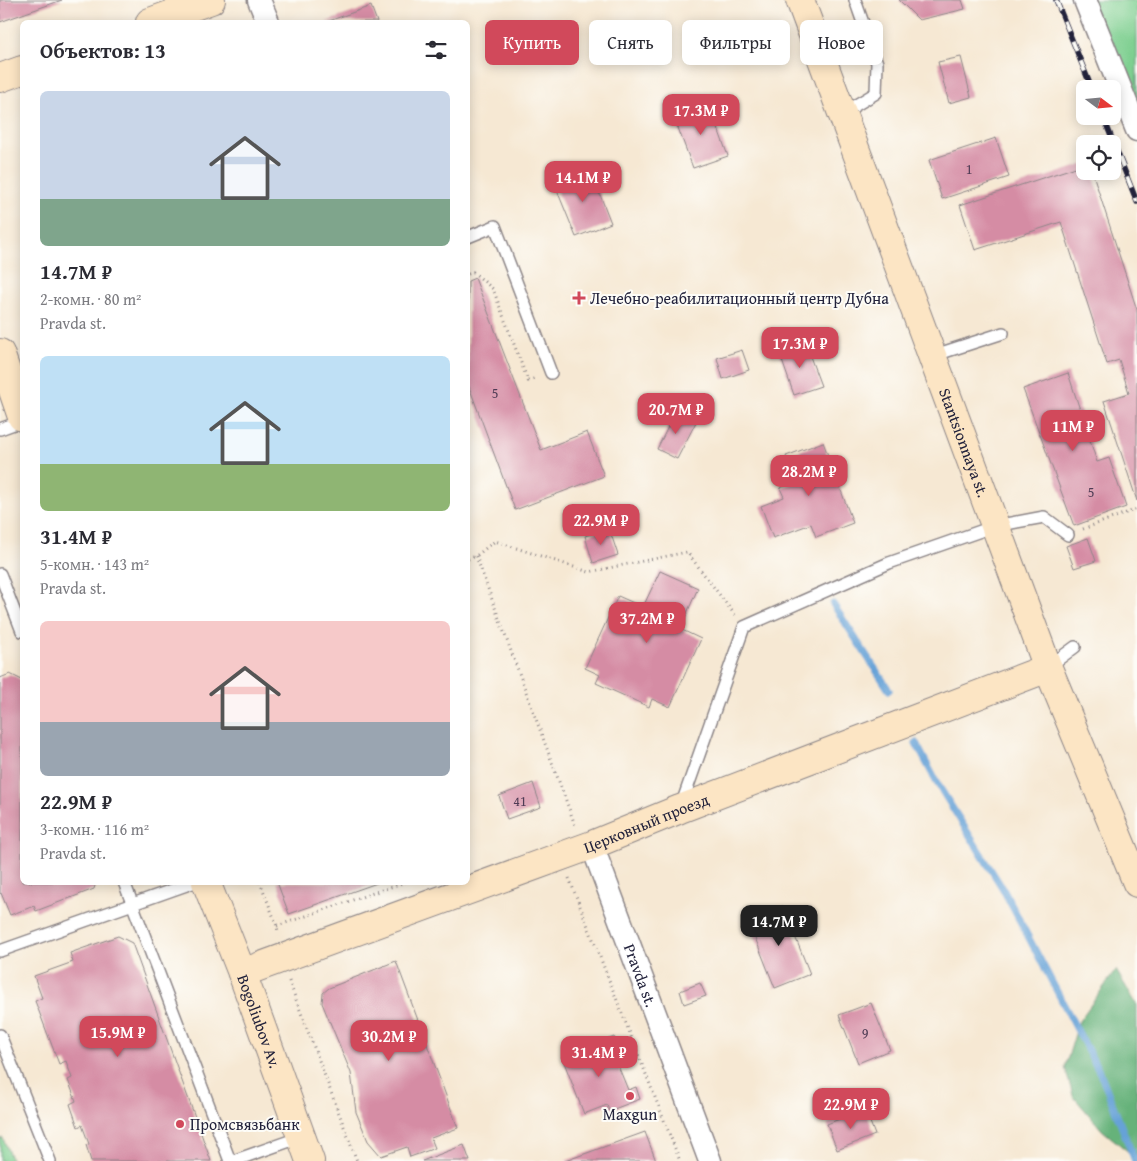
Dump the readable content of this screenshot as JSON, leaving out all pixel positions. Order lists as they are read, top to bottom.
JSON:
{
  "streets": {
    "main road": ["Stantsionnaya st.", "Церковный проезд", "Bogoliubov Av."],
    "street": ["Pravda st."]
  },
  "crossings": [
    ["Stantsionnaya st.", "Церковный проезд"],
    ["Церковный проезд", "Pravda st."],
    ["Церковный проезд", "Bogoliubov Av."]
  ],
  "places": {
    "health": ["Лечебно-реабилитационный центр Дубна"],
    "other": ["Maxgun", "Промсвязьбанк"]
  },
  "house_numbers": [
    "1",
    "5",
    "5",
    "41",
    "9"
  ],
  "north": "right",
  "page": {
    "chip": [
      "Купить",
      "Снять",
      "Фильтры",
      "Новое"
    ],
    "heading": "Объектов: 13",
    "list": [
      {
        "name": "14.7M ₽",
        "note": "2-комн. · 80 m² · Pravda st."
      },
      {
        "name": "31.4M ₽",
        "note": "5-комн. · 143 m² · Pravda st."
      },
      {
        "name": "22.9M ₽",
        "note": "3-комн. · 116 m² · Pravda st."
      }
    ],
    "price": [
      "17.3M ₽",
      "14.1M ₽",
      "17.3M ₽",
      "20.7M ₽",
      "11M ₽",
      "28.2M ₽",
      "22.9M ₽",
      "37.2M ₽",
      "14.7M ₽",
      "15.9M ₽",
      "30.2M ₽",
      "31.4M ₽",
      "22.9M ₽"
    ]
  }
}
